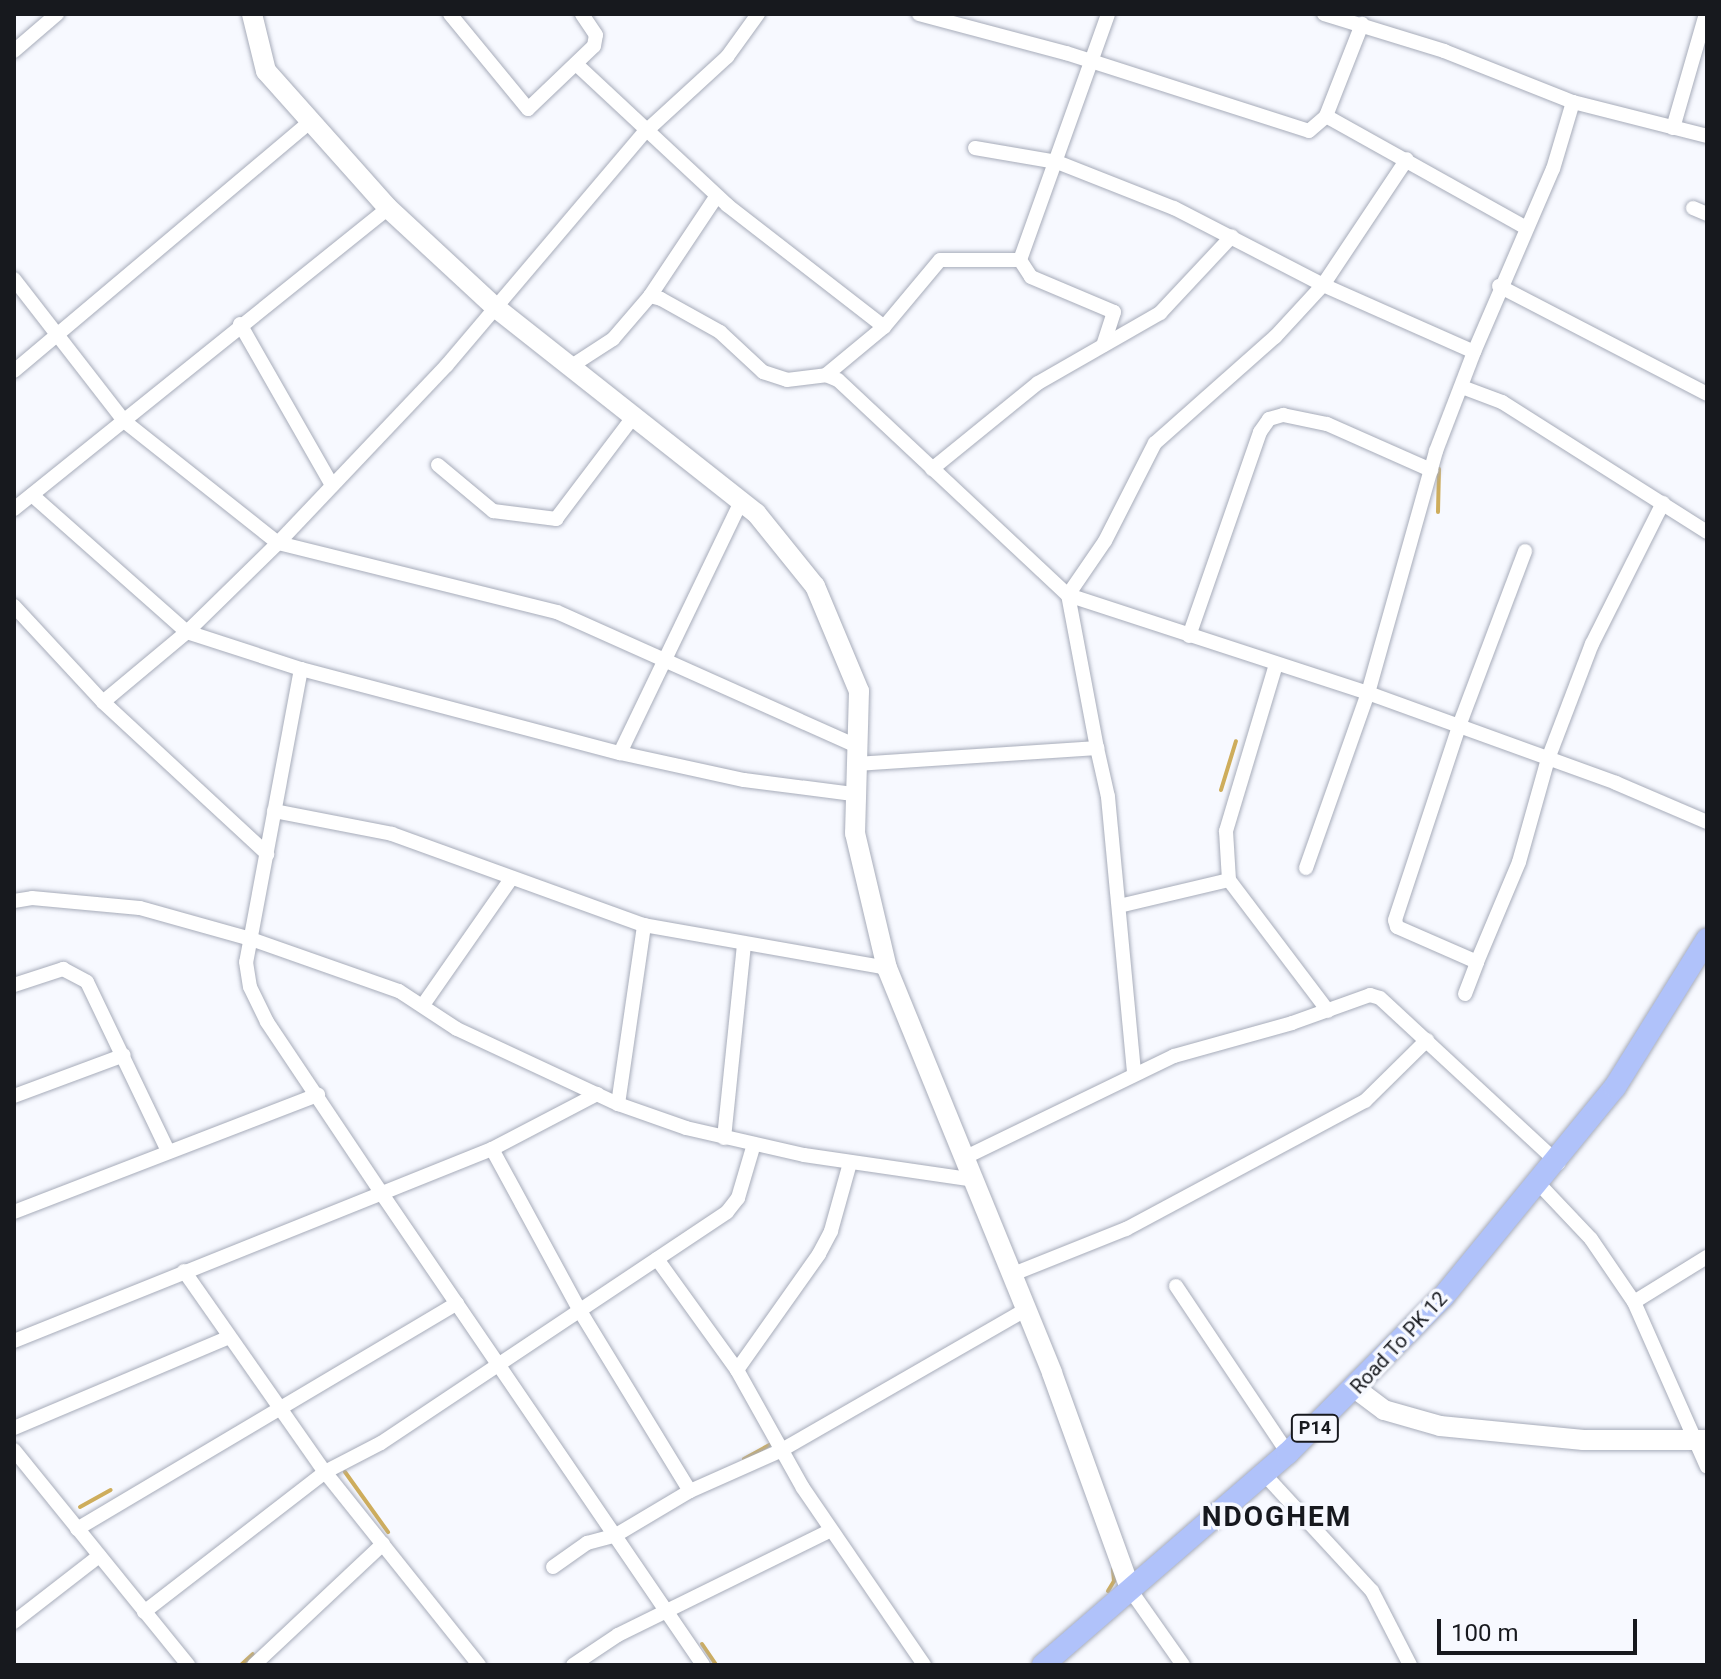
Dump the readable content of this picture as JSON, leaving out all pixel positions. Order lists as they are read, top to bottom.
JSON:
{
  "streets": {
    "main road": ["Road To PK 12", "P14"]
  },
  "crossings": [
    ["Road To PK 12", "P14"]
  ],
  "districts": ["NDOGHEM"],
  "scale_bar": "100 m"
}
